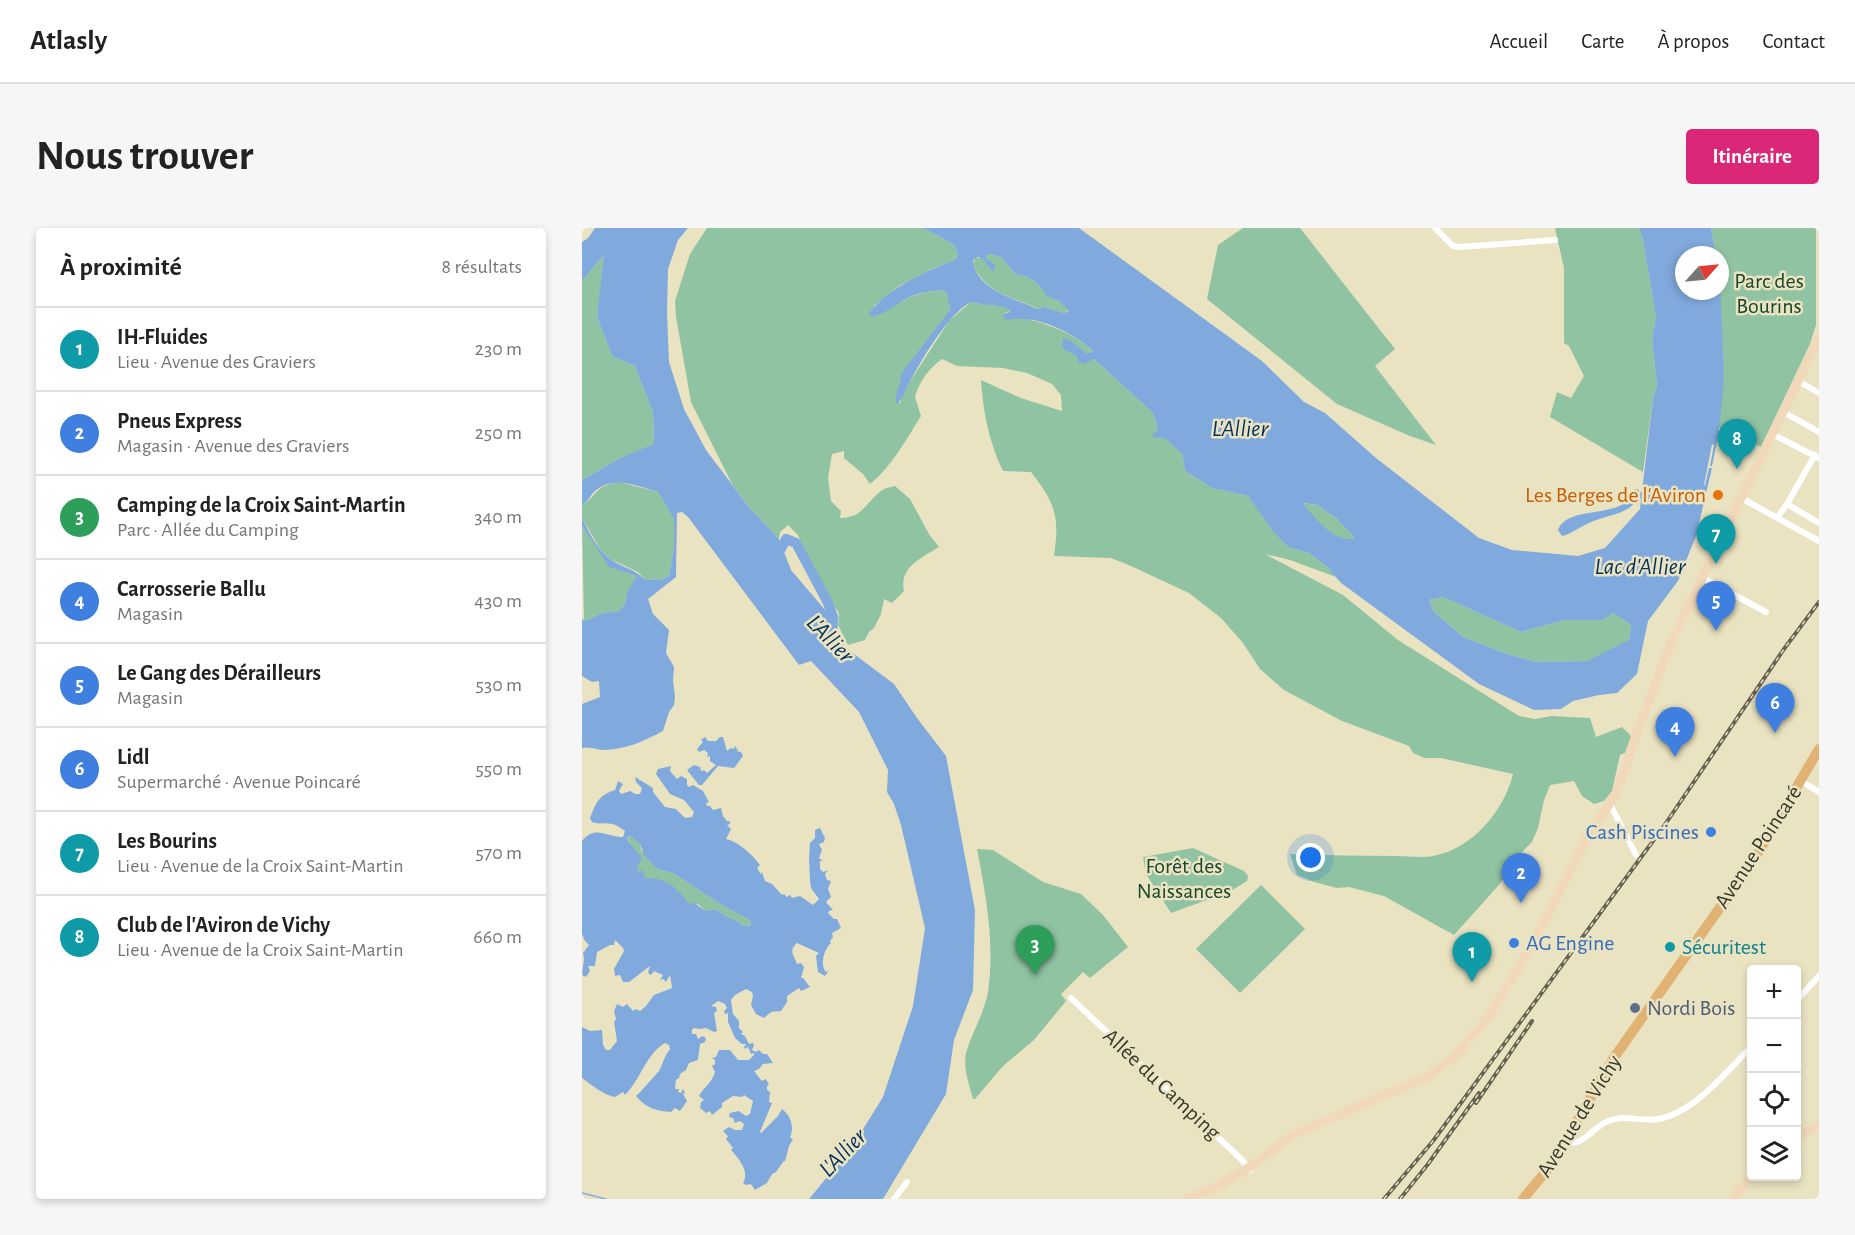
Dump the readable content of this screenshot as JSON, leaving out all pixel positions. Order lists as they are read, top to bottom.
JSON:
{
  "streets": {
    "main road": ["Avenue Poincaré", "Avenue de Vichy"],
    "street": ["Allée du Camping"]
  },
  "crossings": [
    ["Avenue Poincaré", "Avenue de Vichy"]
  ],
  "water": ["L'Allier", "Lac d'Allier"],
  "parks": ["Parc des Bourins", "Forêt des Naissances"],
  "places": [
    "Les Berges de l'Aviron",
    "Cash Piscines",
    "AG Engine",
    "Sécuritest",
    "Nordi Bois"
  ],
  "north": "top right",
  "page": {
    "header": "Atlasly",
    "nav": [
      "Accueil",
      "Carte",
      "À propos",
      "Contact"
    ],
    "buttons": "Itinéraire",
    "title": "Nous trouver",
    "heading": ["À proximité", "8 résultats"],
    "list": [
      {
        "mark": "1",
        "name": "IH-Fluides",
        "note": "Lieu · Avenue des Graviers",
        "value": "230 m"
      },
      {
        "mark": "2",
        "name": "Pneus Express",
        "note": "Magasin · Avenue des Graviers",
        "value": "250 m"
      },
      {
        "mark": "3",
        "name": "Camping de la Croix Saint-Martin",
        "note": "Parc · Allée du Camping",
        "value": "340 m"
      },
      {
        "mark": "4",
        "name": "Carrosserie Ballu",
        "note": "Magasin",
        "value": "430 m"
      },
      {
        "mark": "5",
        "name": "Le Gang des Dérailleurs",
        "note": "Magasin",
        "value": "530 m"
      },
      {
        "mark": "6",
        "name": "Lidl",
        "note": "Supermarché · Avenue Poincaré",
        "value": "550 m"
      },
      {
        "mark": "7",
        "name": "Les Bourins",
        "note": "Lieu · Avenue de la Croix Saint-Martin",
        "value": "570 m"
      },
      {
        "mark": "8",
        "name": "Club de l'Aviron de Vichy",
        "note": "Lieu · Avenue de la Croix Saint-Martin",
        "value": "660 m"
      }
    ],
    "pins": [
      "8",
      "7",
      "5",
      "6",
      "4",
      "2",
      "3",
      "1"
    ],
    "map_buttons": ["+", "−"]
  }
}
